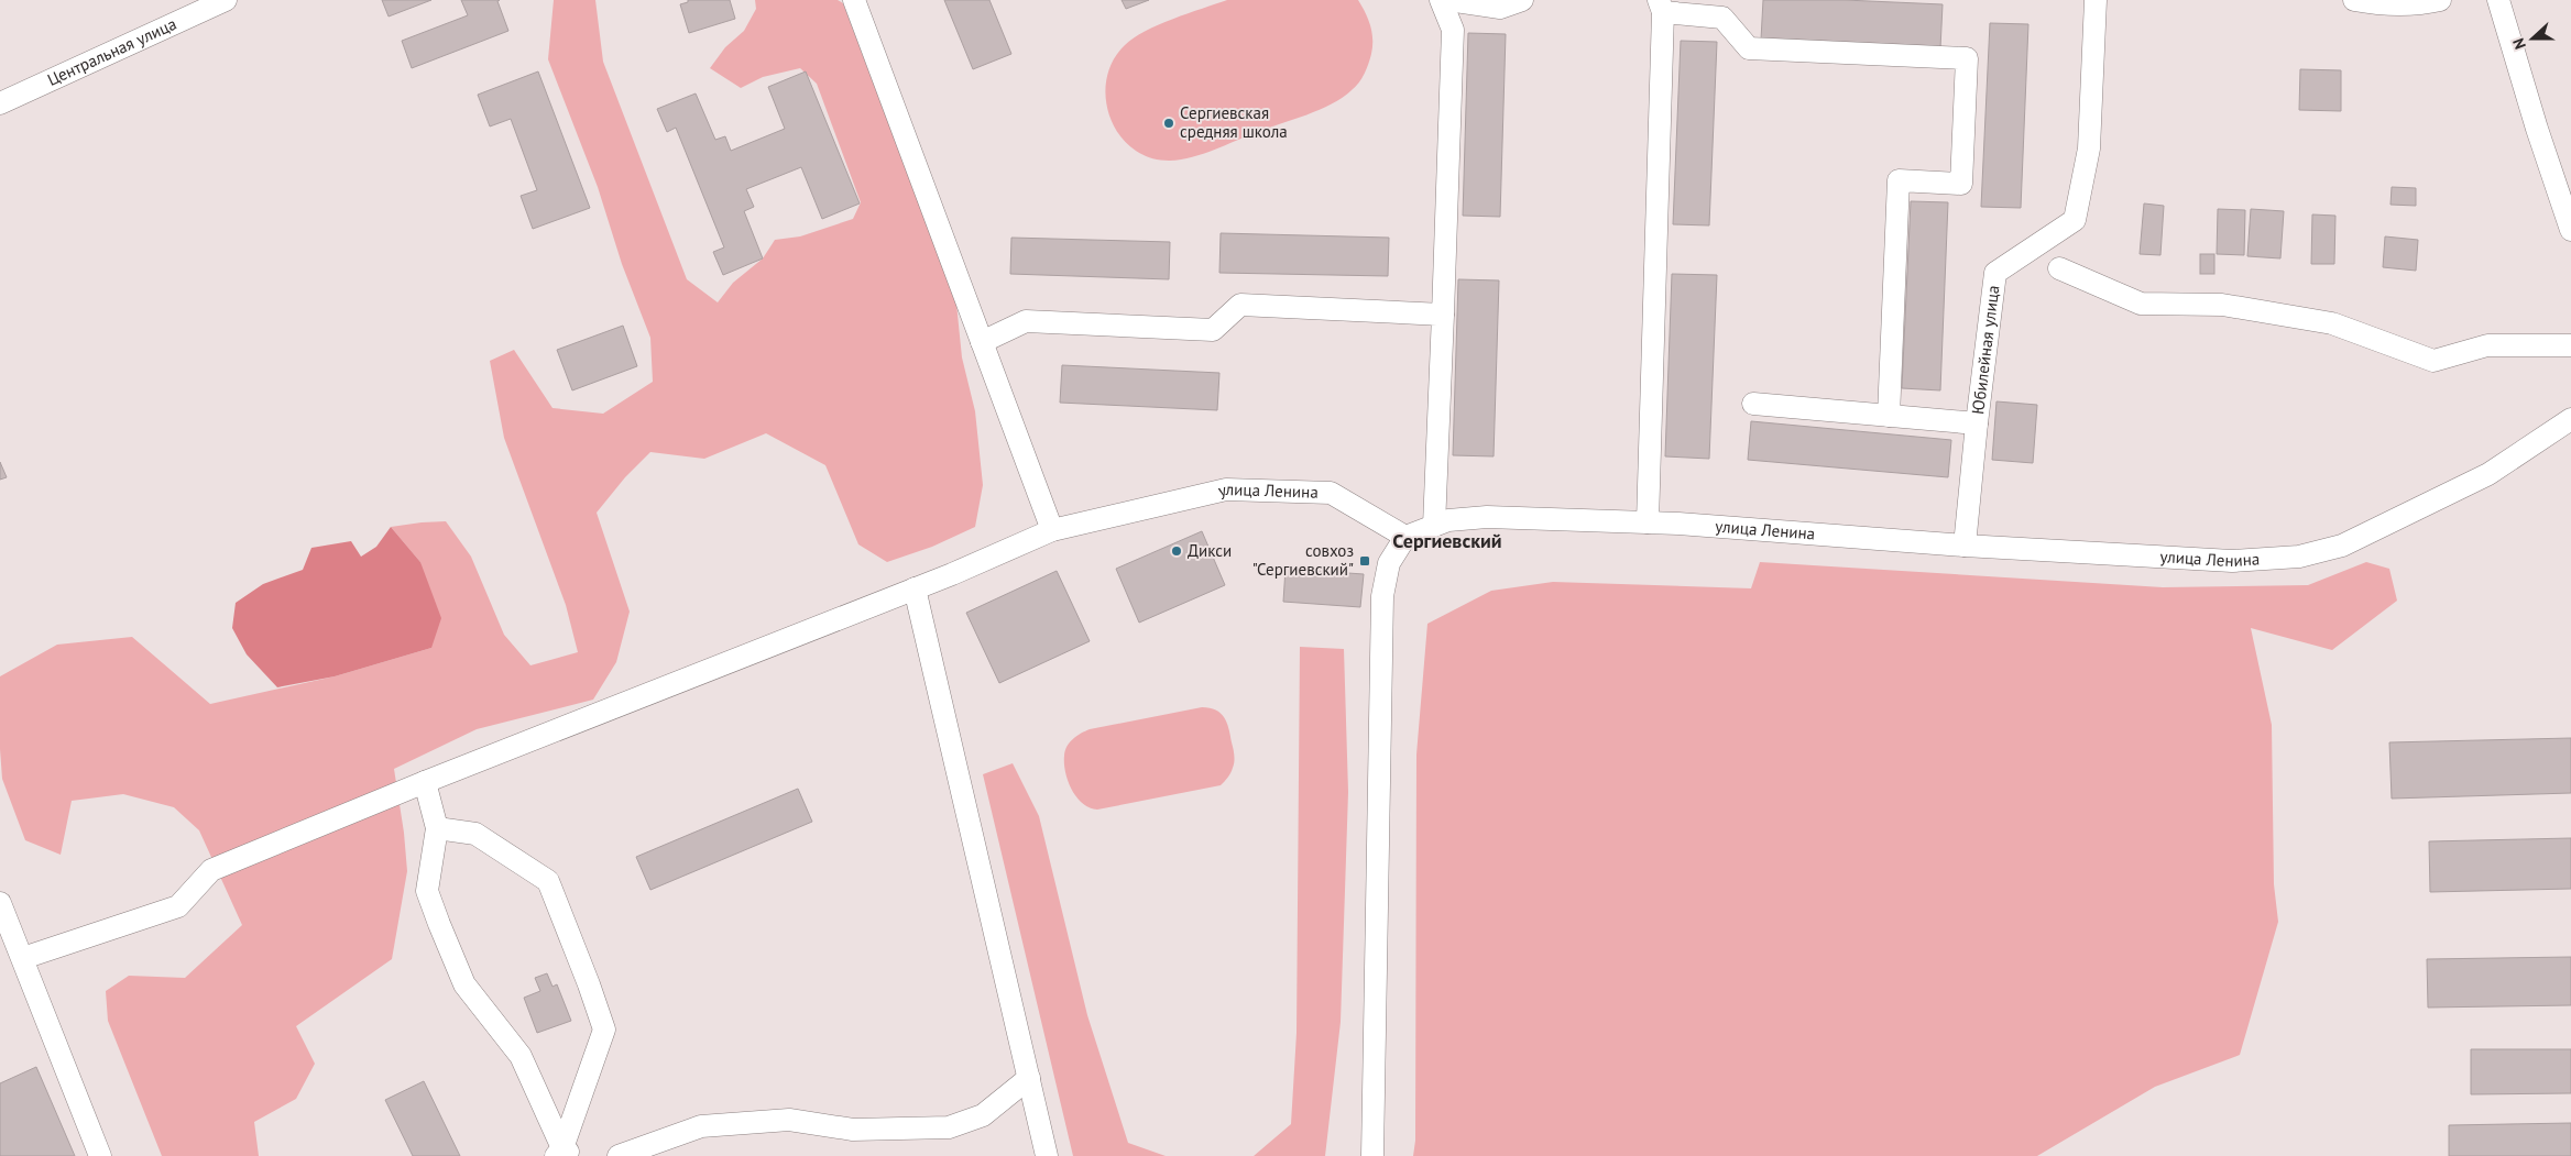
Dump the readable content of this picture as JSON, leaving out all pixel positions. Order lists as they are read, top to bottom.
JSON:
{
  "streets": {
    "street": ["Центральная улица", "Юбилейная улица", "улица Ленина"]
  },
  "crossings": [
    ["Юбилейная улица", "улица Ленина"]
  ],
  "districts": ["Сергиевский"],
  "places": {
    "other": ["Сергиевская средняя школа", "Дикси"],
    "transit": ["совхоз \"Сергиевский\""]
  },
  "north": "left"
}
